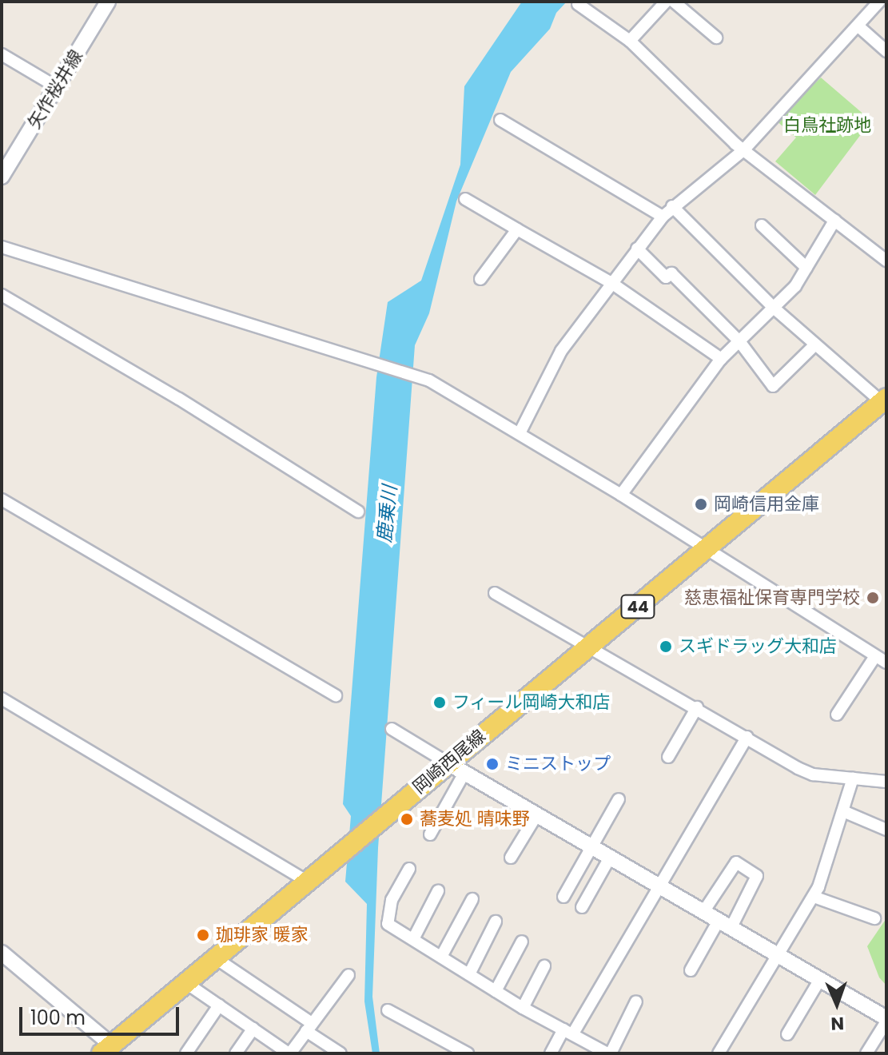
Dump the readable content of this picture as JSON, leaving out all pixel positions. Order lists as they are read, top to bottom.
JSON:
{
  "streets": {
    "main road": ["44", "岡崎西尾線"],
    "street": ["矢作桜井線"]
  },
  "water": ["鹿乗川"],
  "parks": ["白鳥社跡地"],
  "places": [
    "岡崎信用金庫",
    "慈恵福祉保育専門学校",
    "スギドラッグ大和店",
    "フィール岡崎大和店",
    "ミニストップ",
    "蕎麦処 晴味野",
    "珈琲家 暖家"
  ],
  "scale_bar": "100 m",
  "north": "bottom"
}
